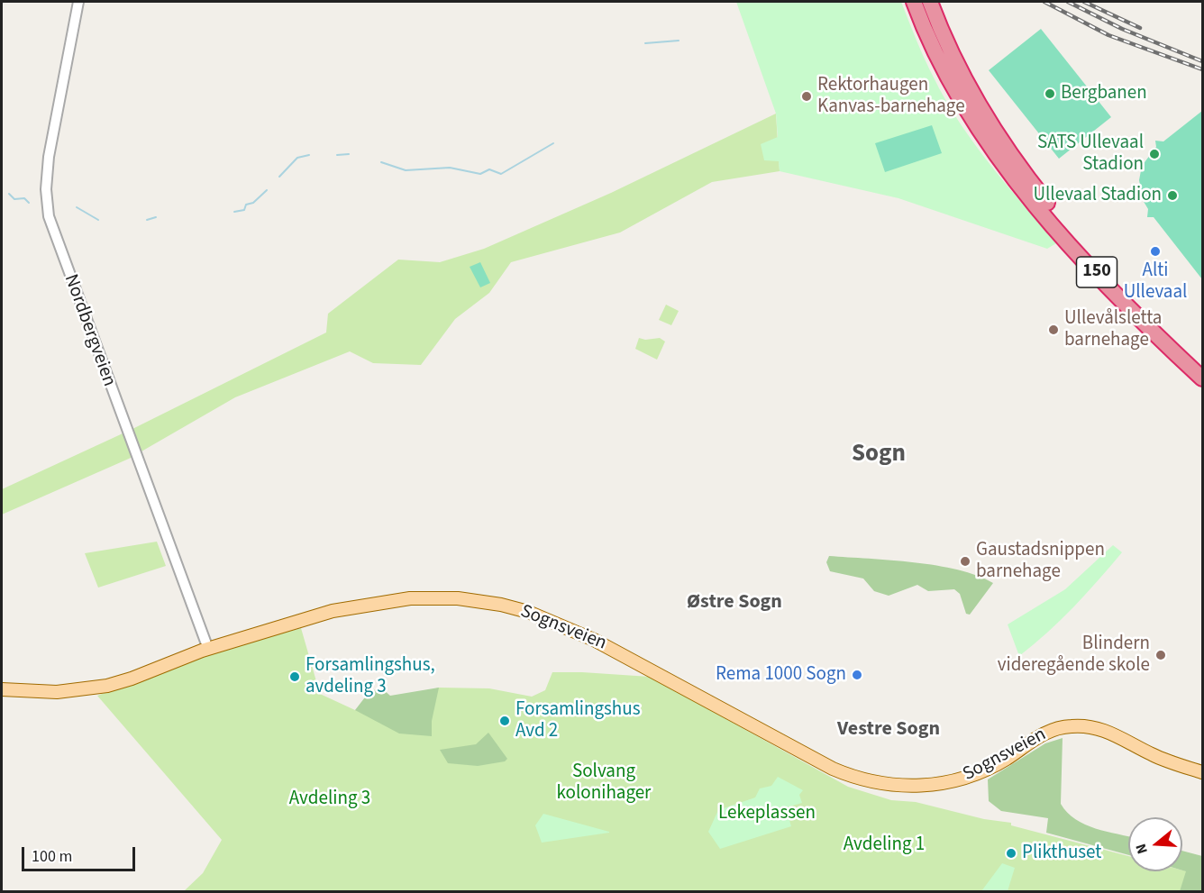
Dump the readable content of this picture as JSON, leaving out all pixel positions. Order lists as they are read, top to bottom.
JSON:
{
  "streets": {
    "highway": ["150"],
    "main road": ["Sognsveien"],
    "street": ["Nordbergveien"]
  },
  "crossings": [
    ["Nordbergveien", "Sognsveien"]
  ],
  "districts": ["Sogn", "Østre Sogn", "Vestre Sogn"],
  "parks": [
    "Solvang kolonihager",
    "Avdeling 3",
    "Lekeplassen",
    "Avdeling 1"
  ],
  "places": [
    "Bergbanen",
    "Rektorhaugen Kanvas-barnehage",
    "SATS Ullevaal Stadion",
    "Ullevaal Stadion",
    "Alti Ullevaal",
    "Ullevålsletta barnehage",
    "Gaustadsnippen barnehage",
    "Blindern videregående skole",
    "Rema 1000 Sogn",
    "Forsamlingshus, avdeling 3",
    "Forsamlingshus Avd 2",
    "Plikthuset"
  ],
  "scale_bar": "100 m",
  "north": "left"
}
